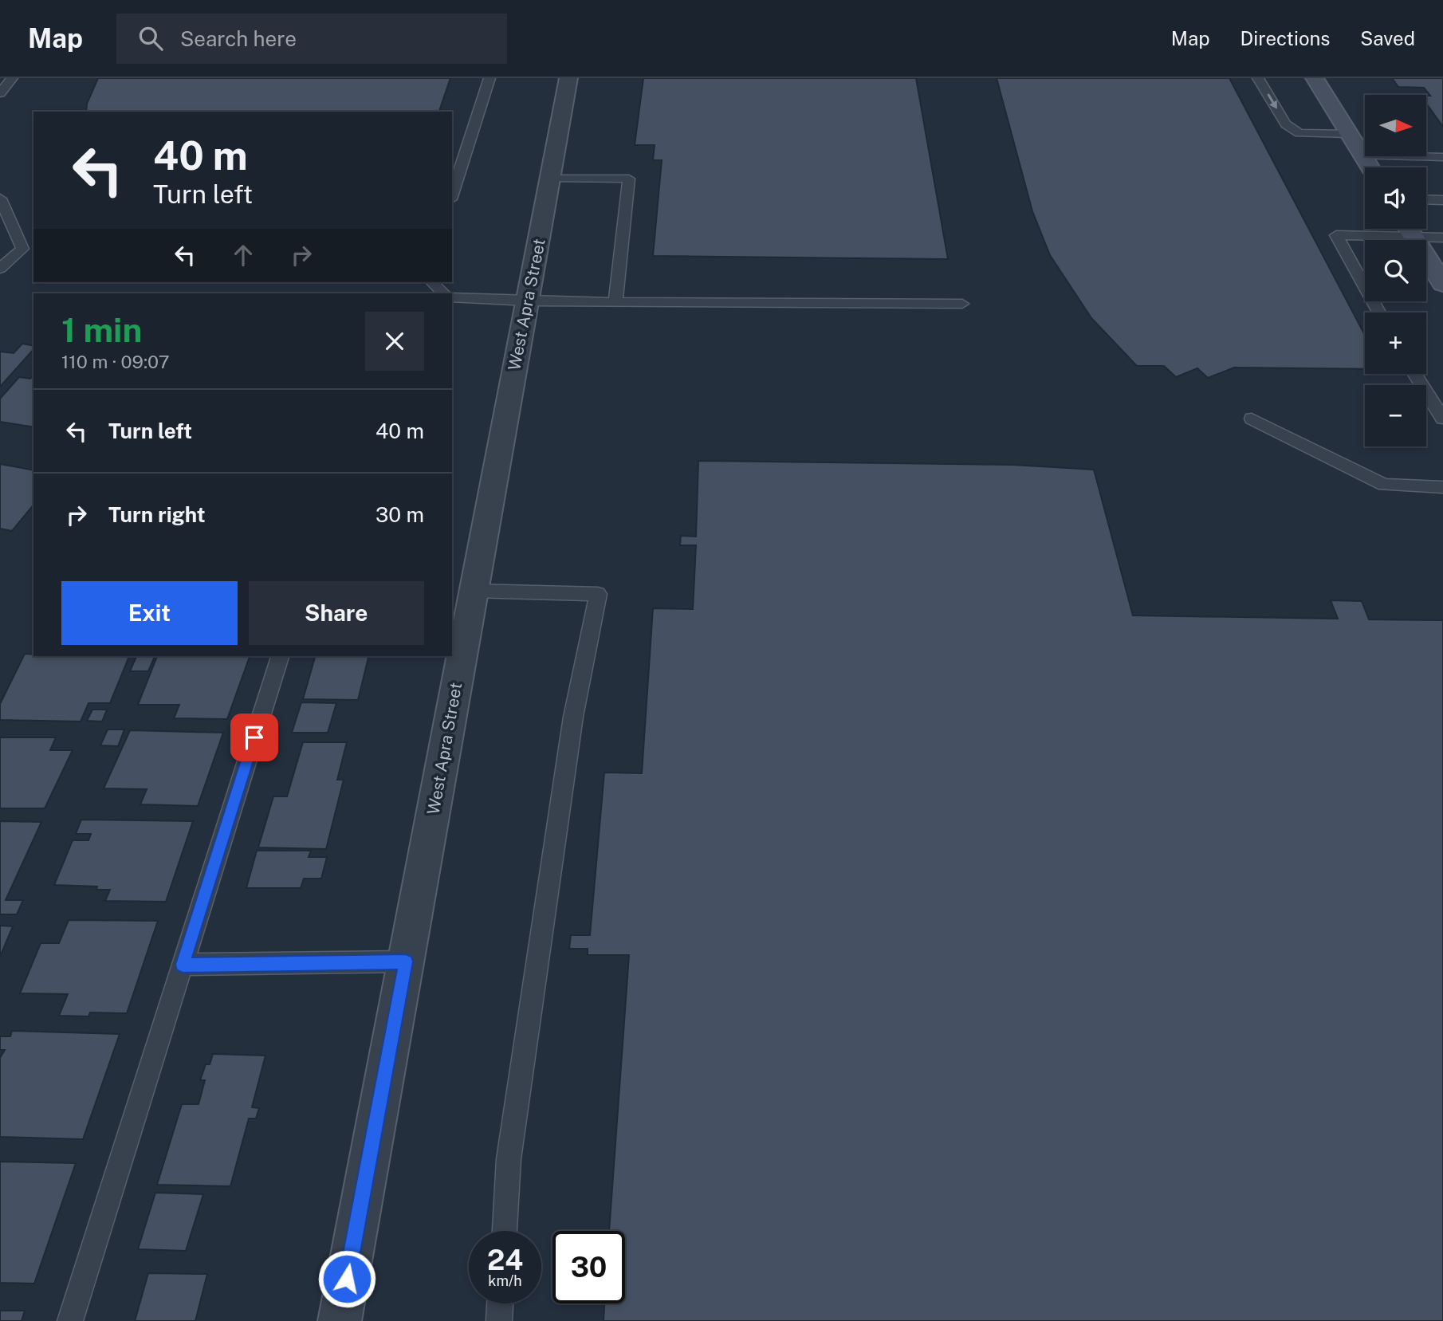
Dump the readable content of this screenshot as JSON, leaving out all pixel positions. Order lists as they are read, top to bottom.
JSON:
{
  "streets": {
    "street": ["West Apra Street"]
  },
  "north": "right",
  "page": {
    "header": "Map",
    "search": "Search here",
    "nav": ["Map", "Directions", "Saved"],
    "map_buttons": ["+", "−"],
    "turn": ["40 m", "Turn left"],
    "heading": ["1 min", "110 m · 09:07"],
    "list": [
      {
        "name": "Turn left",
        "value": "40 m"
      },
      {
        "name": "Turn right",
        "value": "30 m"
      }
    ],
    "buttons": ["Exit", "Share"],
    "speed": "24 km/h",
    "limit": "30"
  }
}
